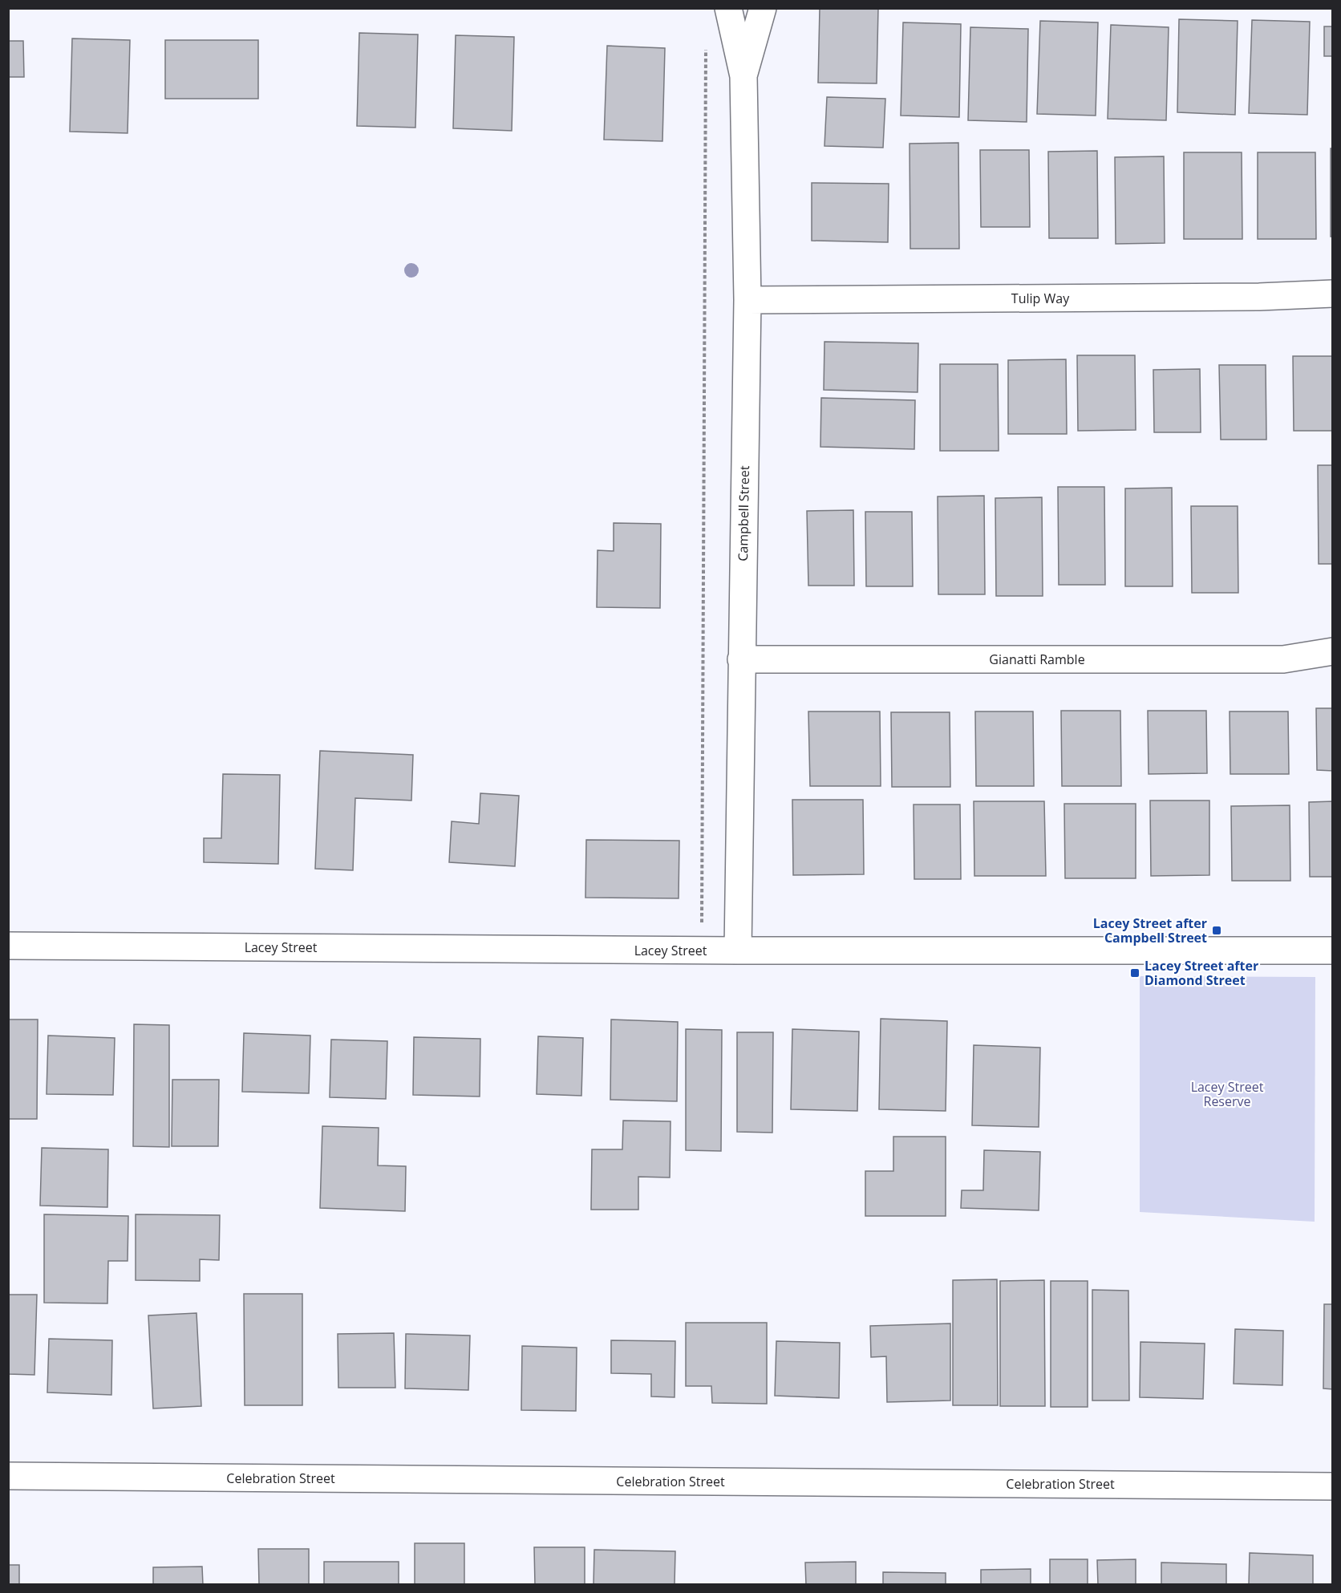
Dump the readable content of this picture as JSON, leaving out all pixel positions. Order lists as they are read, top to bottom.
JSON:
{
  "streets": {
    "street": [
      "Tulip Way",
      "Campbell Street",
      "Gianatti Ramble",
      "Lacey Street",
      "Celebration Street"
    ]
  },
  "crossings": [
    ["Tulip Way", "Campbell Street"],
    ["Campbell Street", "Gianatti Ramble"],
    ["Campbell Street", "Lacey Street"]
  ],
  "parks": ["Lacey Street Reserve"],
  "places": {
    "transit": ["Lacey Street after Campbell Street", "Lacey Street after Diamond Street"]
  }
}
